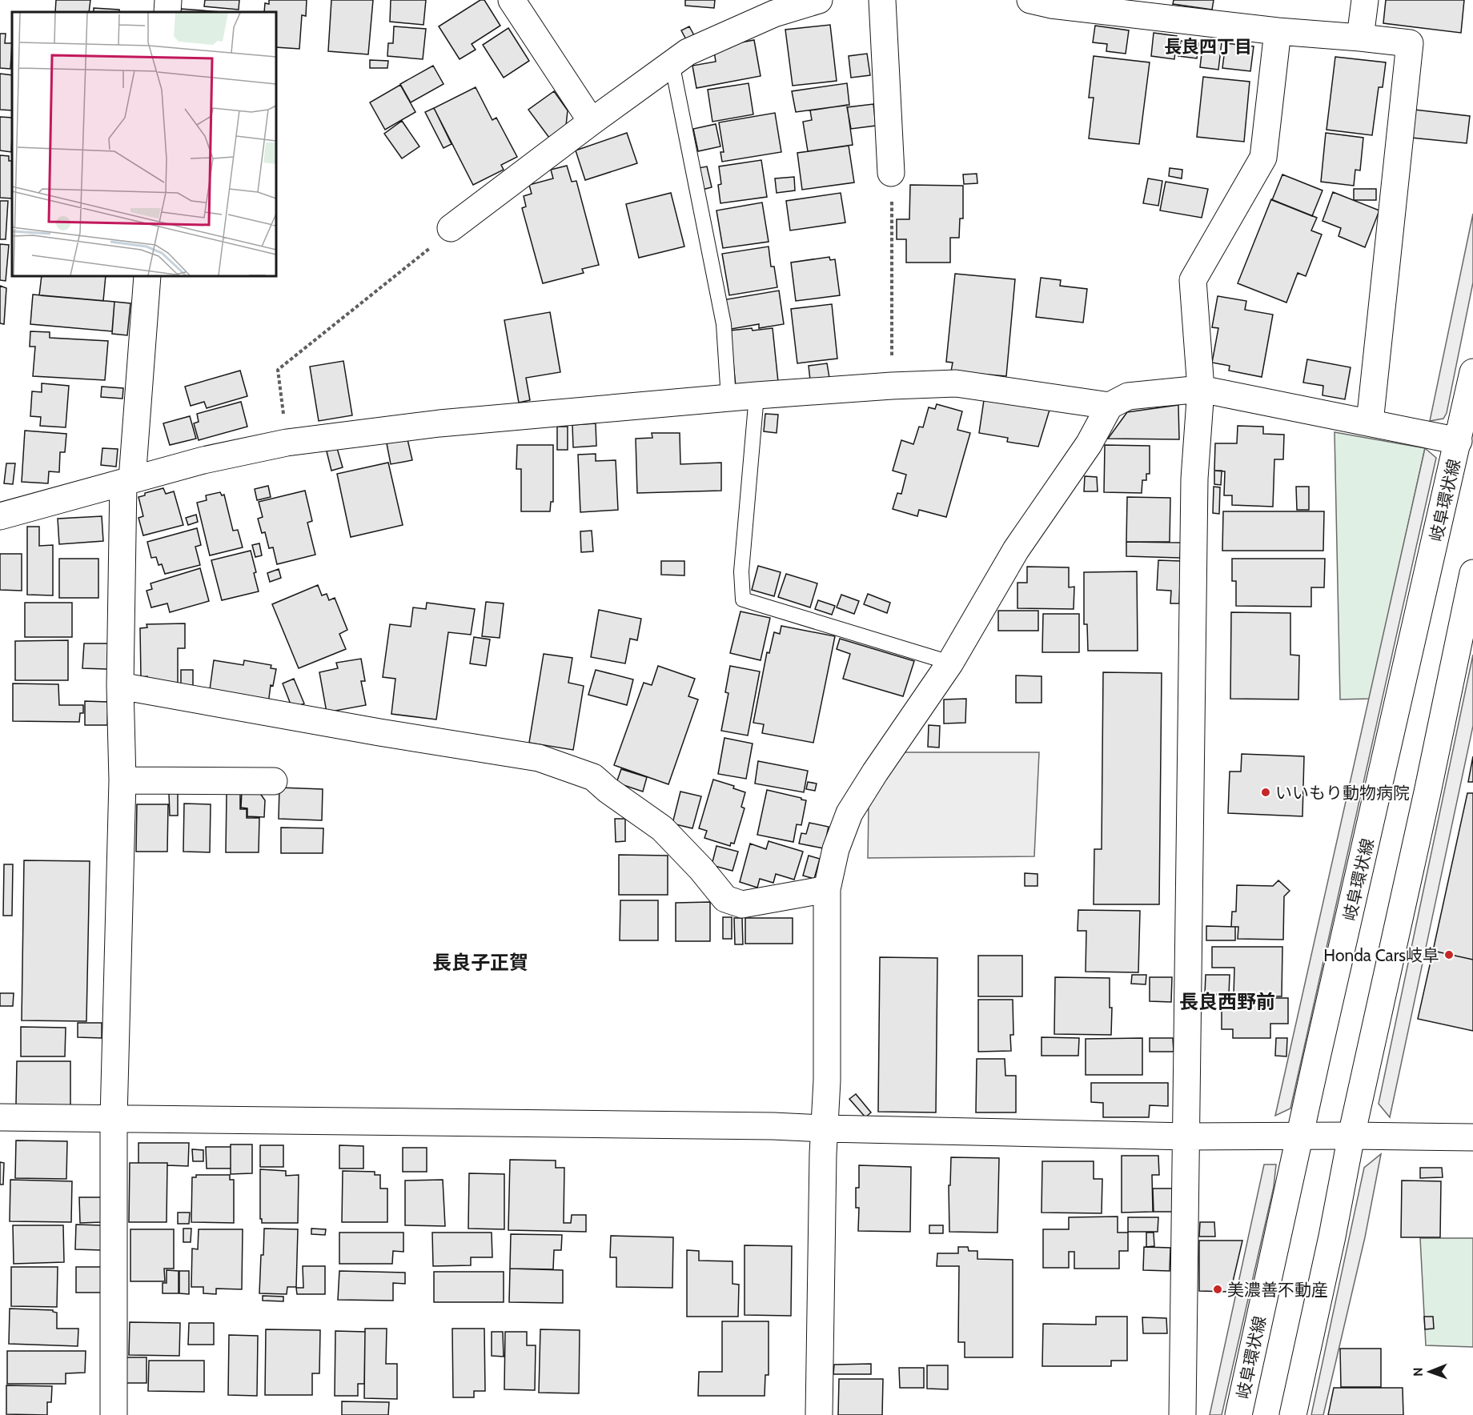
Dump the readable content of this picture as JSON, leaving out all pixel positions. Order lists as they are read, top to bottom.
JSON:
{
  "streets": {
    "street": ["岐阜環状線"]
  },
  "districts": ["長良四丁目", "長良子正賀", "長良西野前"],
  "places": ["いいもり動物病院", "Honda Cars岐阜", "美濃善不動産"],
  "north": "left"
}
